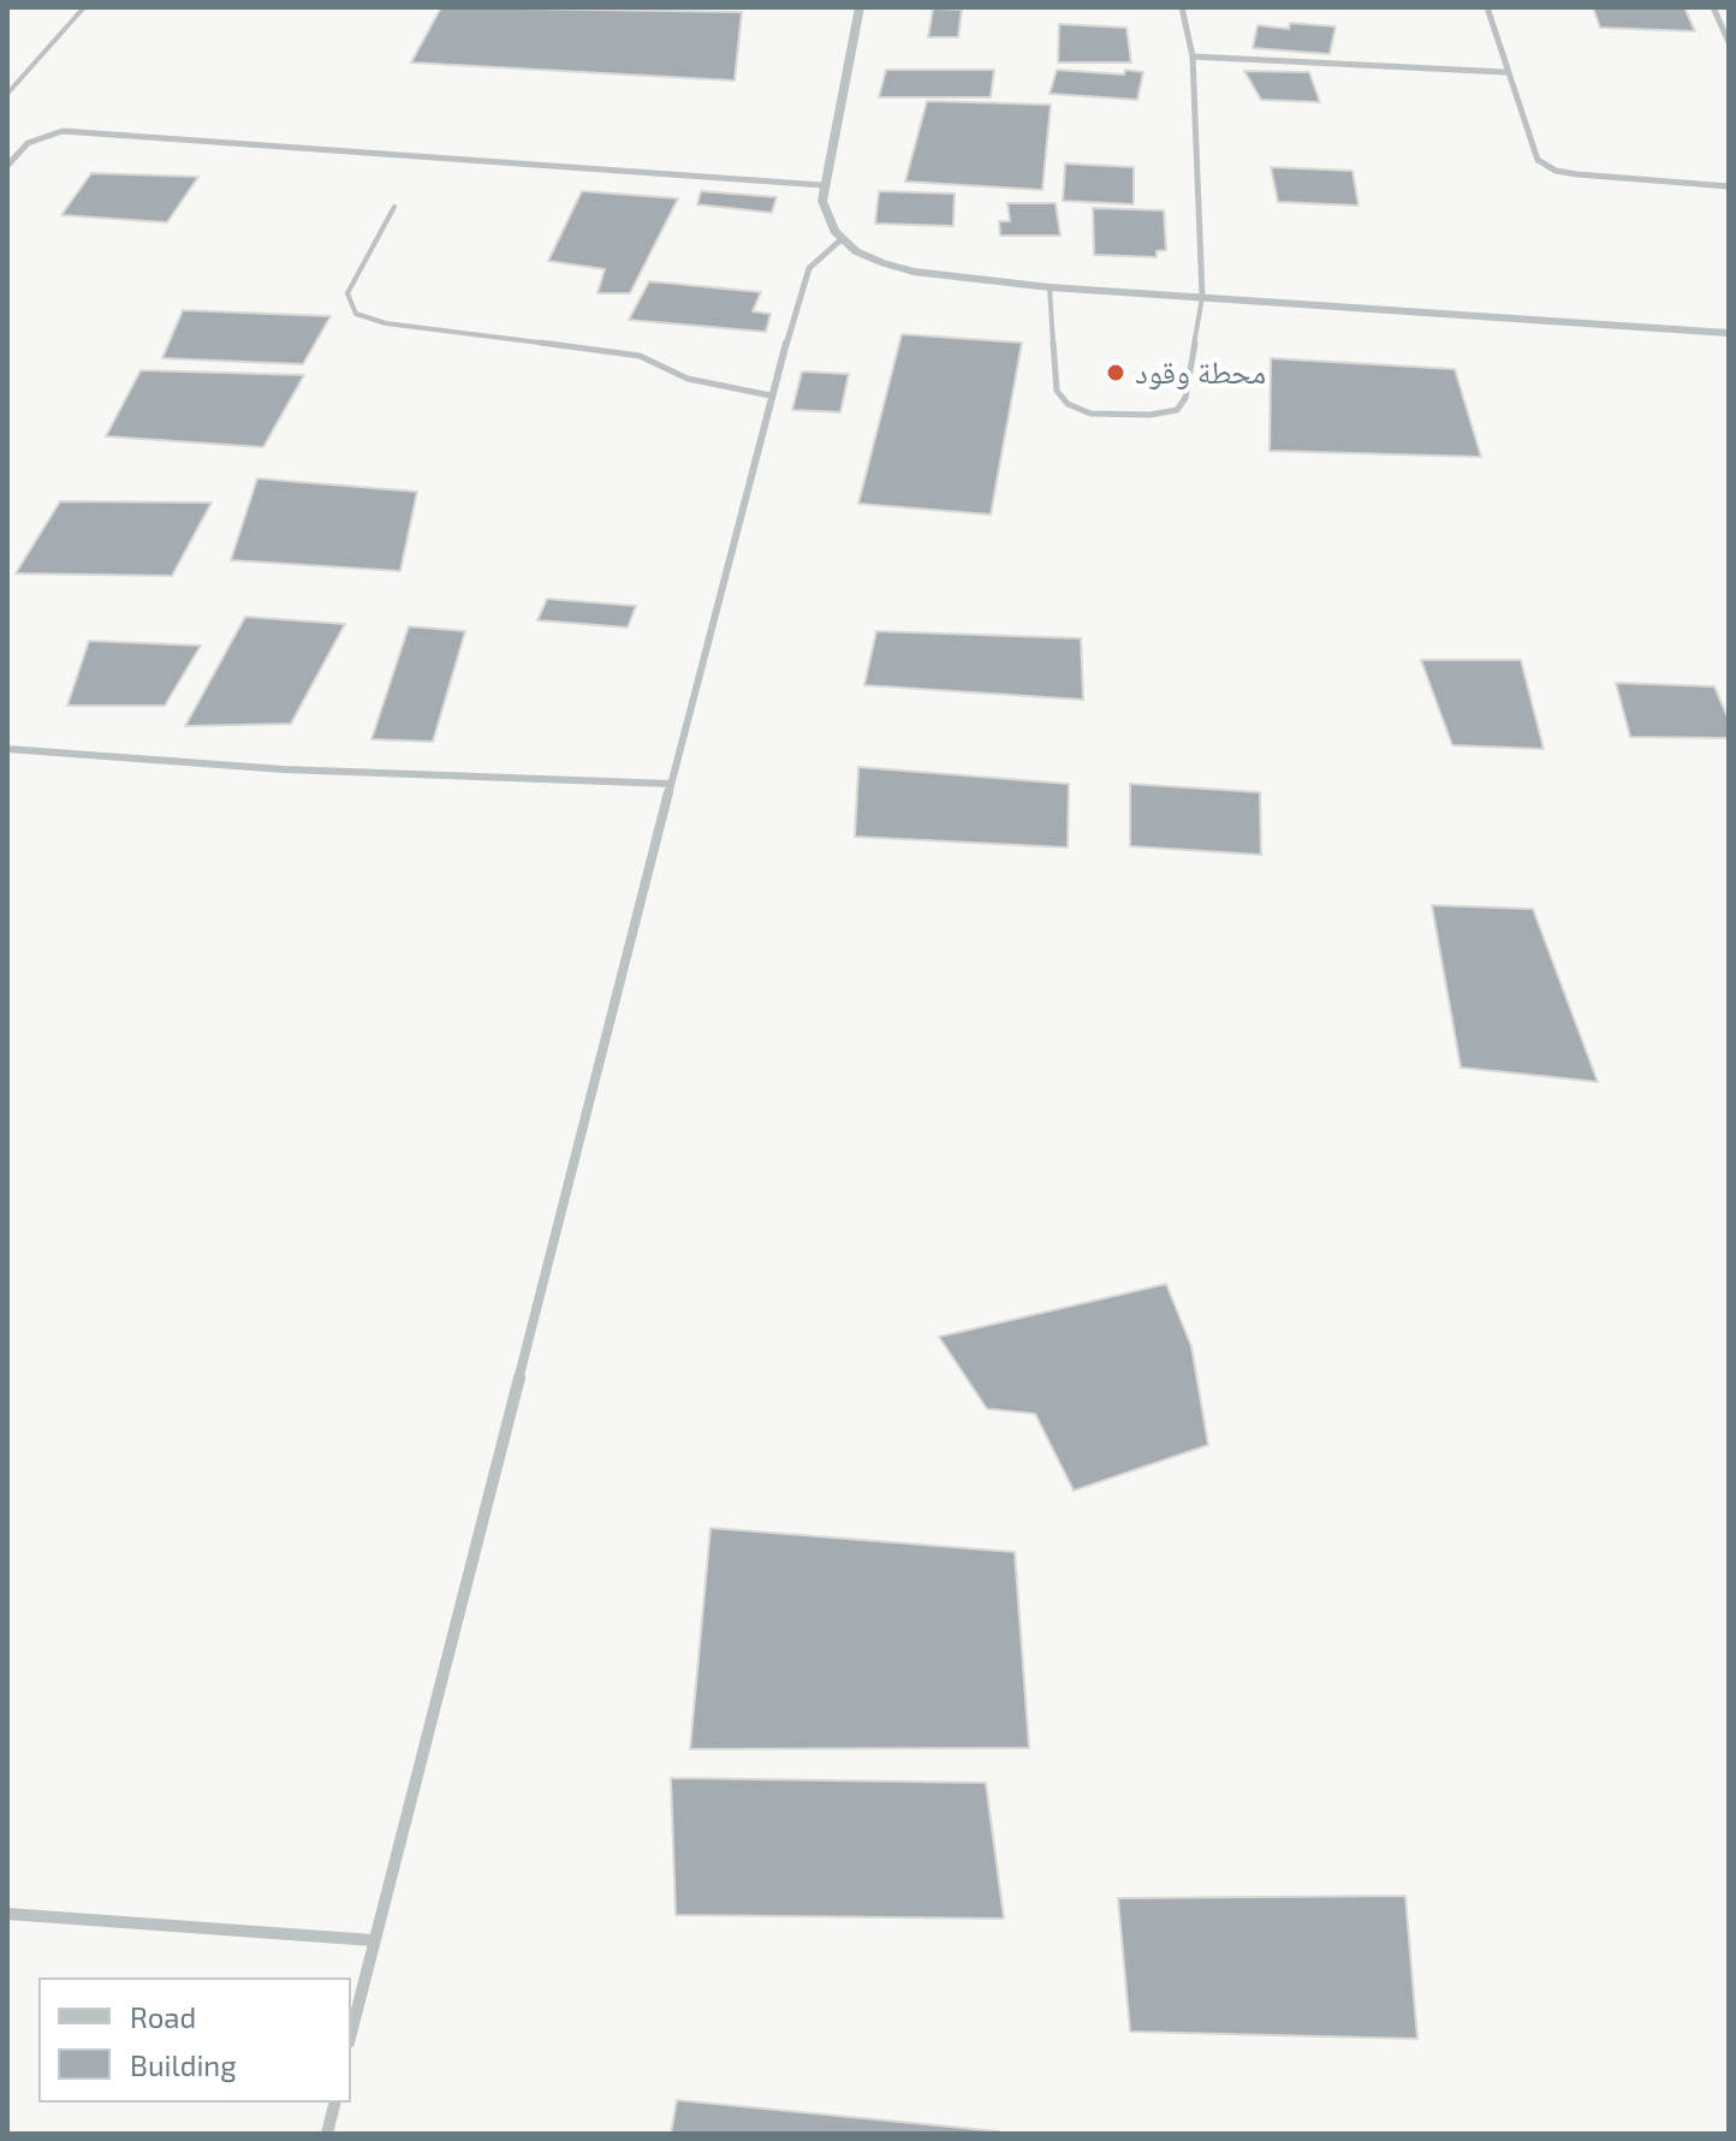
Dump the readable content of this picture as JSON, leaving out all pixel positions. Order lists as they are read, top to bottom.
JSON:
{
  "places": ["محطة وقود"],
  "legend": ["Road", "Building"]
}
